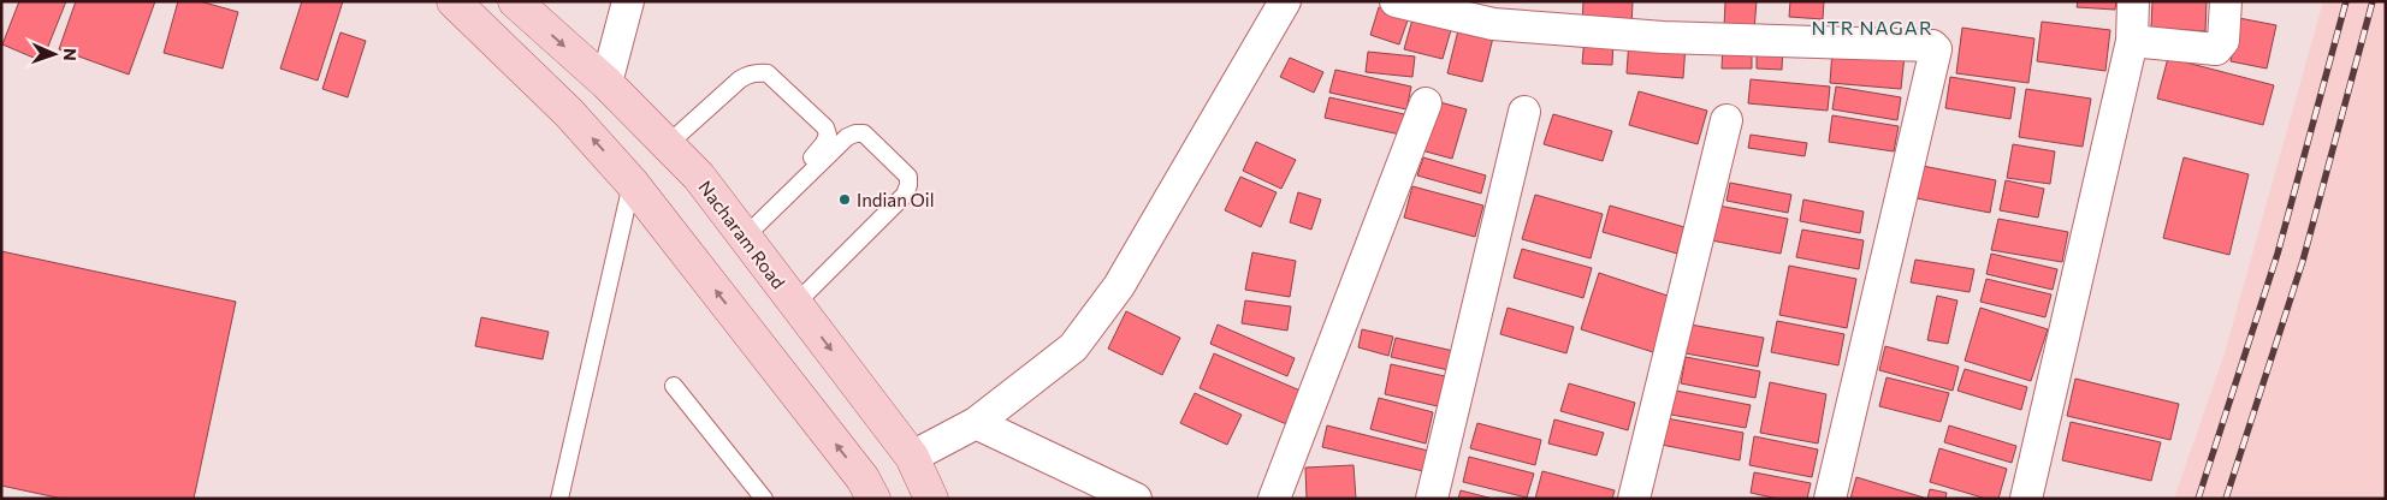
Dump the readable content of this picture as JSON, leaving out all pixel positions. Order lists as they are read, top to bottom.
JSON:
{
  "streets": {
    "main road": ["Nacharam Road"]
  },
  "districts": ["NTR NAGAR"],
  "places": ["Indian Oil"],
  "north": "right"
}
